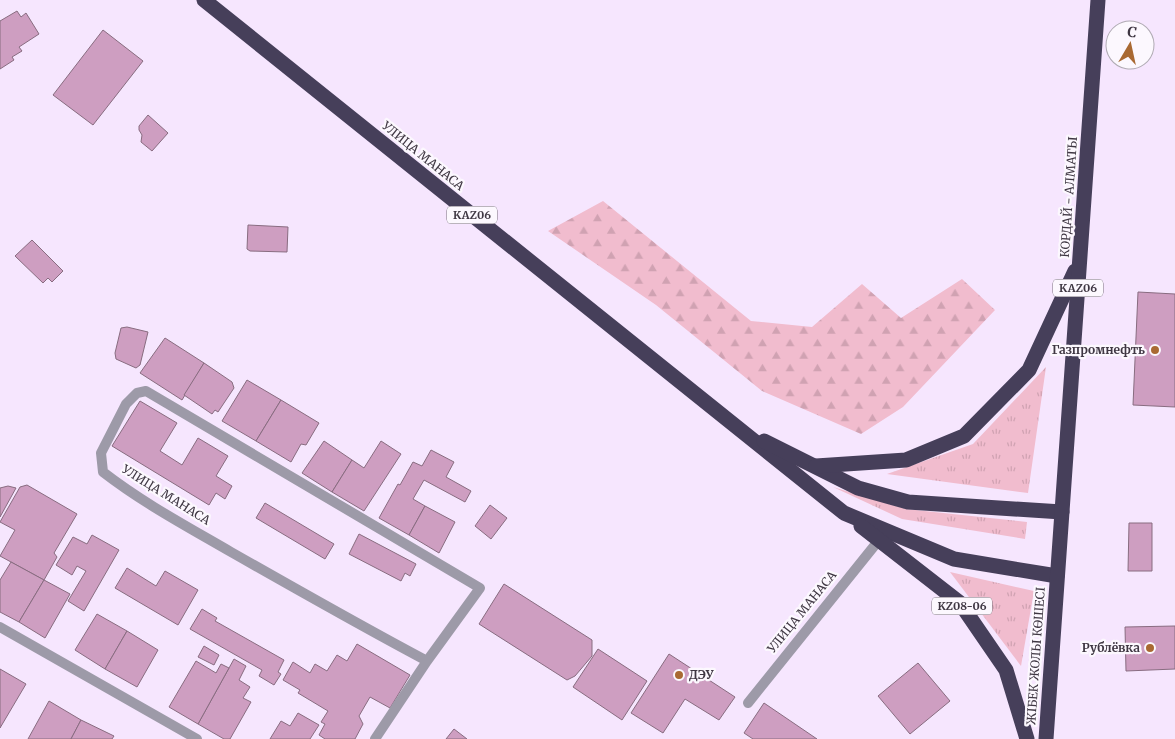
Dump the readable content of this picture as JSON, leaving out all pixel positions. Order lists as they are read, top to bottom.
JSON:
{
  "streets": {
    "highway": [
      "УЛИЦА МАНАСА",
      "КОРДАЙ - АЛМАТЫ",
      "KAZ06",
      "KZ08-06",
      "ЖІБЕК ЖОЛЫ КӨШЕСІ"
    ]
  },
  "crossings": [
    ["УЛИЦА МАНАСА", "KAZ06"],
    ["УЛИЦА МАНАСА", "KZ08-06"],
    ["КОРДАЙ - АЛМАТЫ", "KAZ06"],
    ["КОРДАЙ - АЛМАТЫ", "ЖІБЕК ЖОЛЫ КӨШЕСІ"],
    ["KAZ06", "KZ08-06"],
    ["KAZ06", "ЖІБЕК ЖОЛЫ КӨШЕСІ"]
  ],
  "places": ["Газпромнефть", "Рублёвка", "ДЭУ"],
  "north": "top"
}
